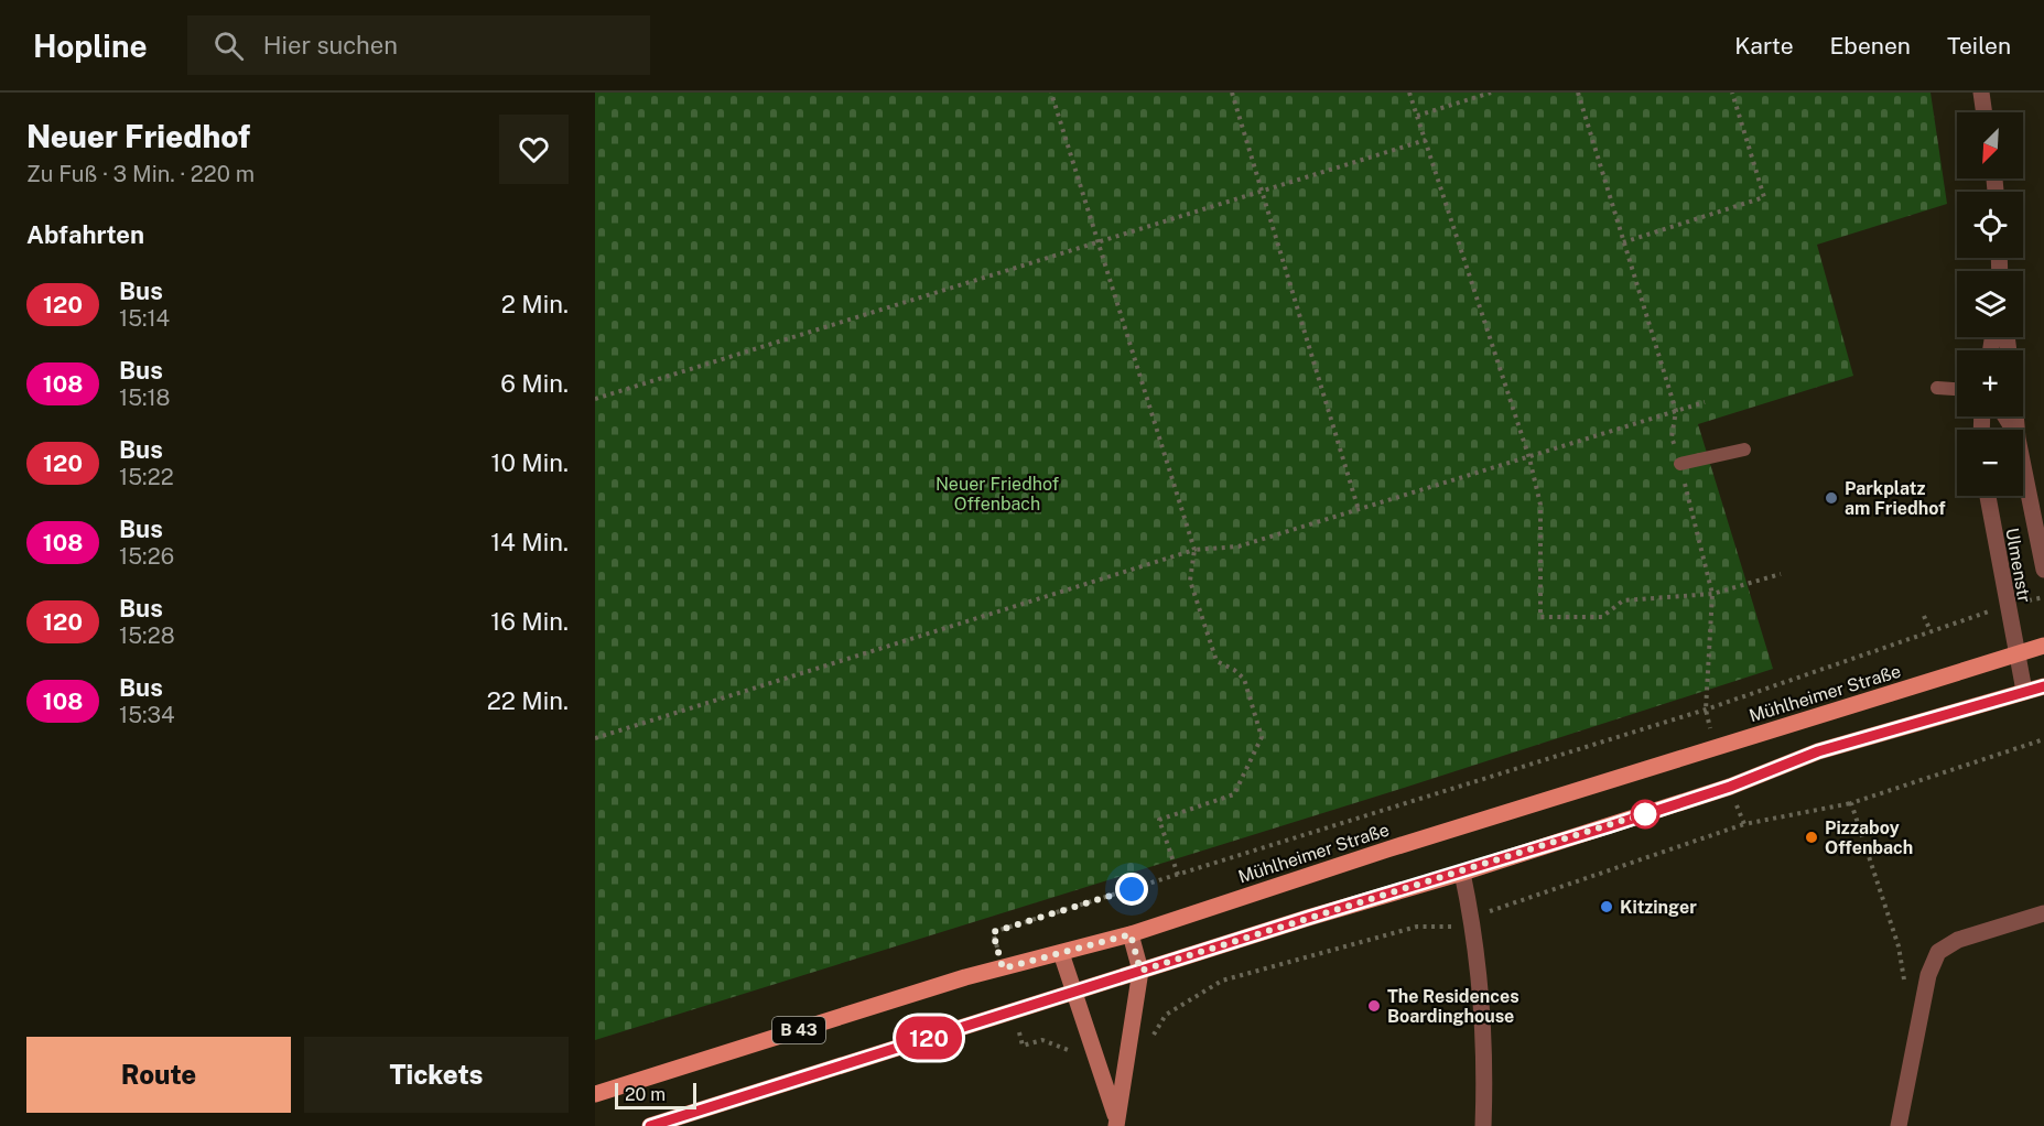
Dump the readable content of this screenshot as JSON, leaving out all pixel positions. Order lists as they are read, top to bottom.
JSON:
{
  "streets": {
    "main road": ["Mühlheimer Straße", "B 43"],
    "street": ["Ulmenstr"]
  },
  "crossings": [
    ["Ulmenstr", "Mühlheimer Straße"],
    ["Ulmenstr", "B 43"]
  ],
  "parks": ["Neuer Friedhof Offenbach"],
  "places": [
    "Parkplatz am Friedhof",
    "Pizzaboy Offenbach",
    "Kitzinger",
    "The Residences Boardinghouse"
  ],
  "lines": ["bus line 120"],
  "scale_bar": "20 m",
  "north": "bottom left",
  "page": {
    "header": "Hopline",
    "search": "Hier suchen",
    "nav": ["Karte", "Ebenen", "Teilen"],
    "heading": [
      ["Neuer Friedhof", "Zu Fuß · 3 Min. · 220 m"],
      "Abfahrten"
    ],
    "on_map": "120",
    "map_buttons": ["+", "−"],
    "list": [
      {
        "mark": "120",
        "name": "Bus",
        "note": "15:14",
        "value": "2 Min."
      },
      {
        "mark": "108",
        "name": "Bus",
        "note": "15:18",
        "value": "6 Min."
      },
      {
        "mark": "120",
        "name": "Bus",
        "note": "15:22",
        "value": "10 Min."
      },
      {
        "mark": "108",
        "name": "Bus",
        "note": "15:26",
        "value": "14 Min."
      },
      {
        "mark": "120",
        "name": "Bus",
        "note": "15:28",
        "value": "16 Min."
      },
      {
        "mark": "108",
        "name": "Bus",
        "note": "15:34",
        "value": "22 Min."
      }
    ],
    "buttons": ["Route", "Tickets"],
    "scale": "20 m"
  }
}
